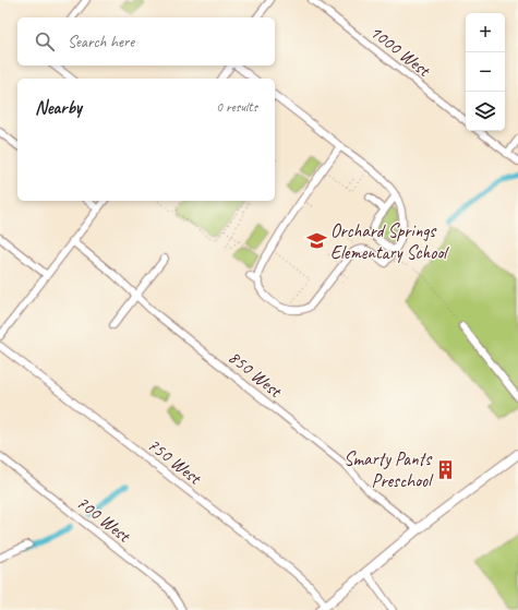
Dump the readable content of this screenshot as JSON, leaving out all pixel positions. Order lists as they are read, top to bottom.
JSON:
{
  "streets": {
    "street": [
      "1000 West",
      "850 West",
      "750 West",
      "700 West"
    ]
  },
  "places": {
    "school or university": ["Orchard Springs Elementary School"],
    "building": ["Smarty Pants Preschool"]
  },
  "page": {
    "map_buttons": ["+", "−"],
    "search": "Search here",
    "heading": ["Nearby", "0 results"]
  }
}
